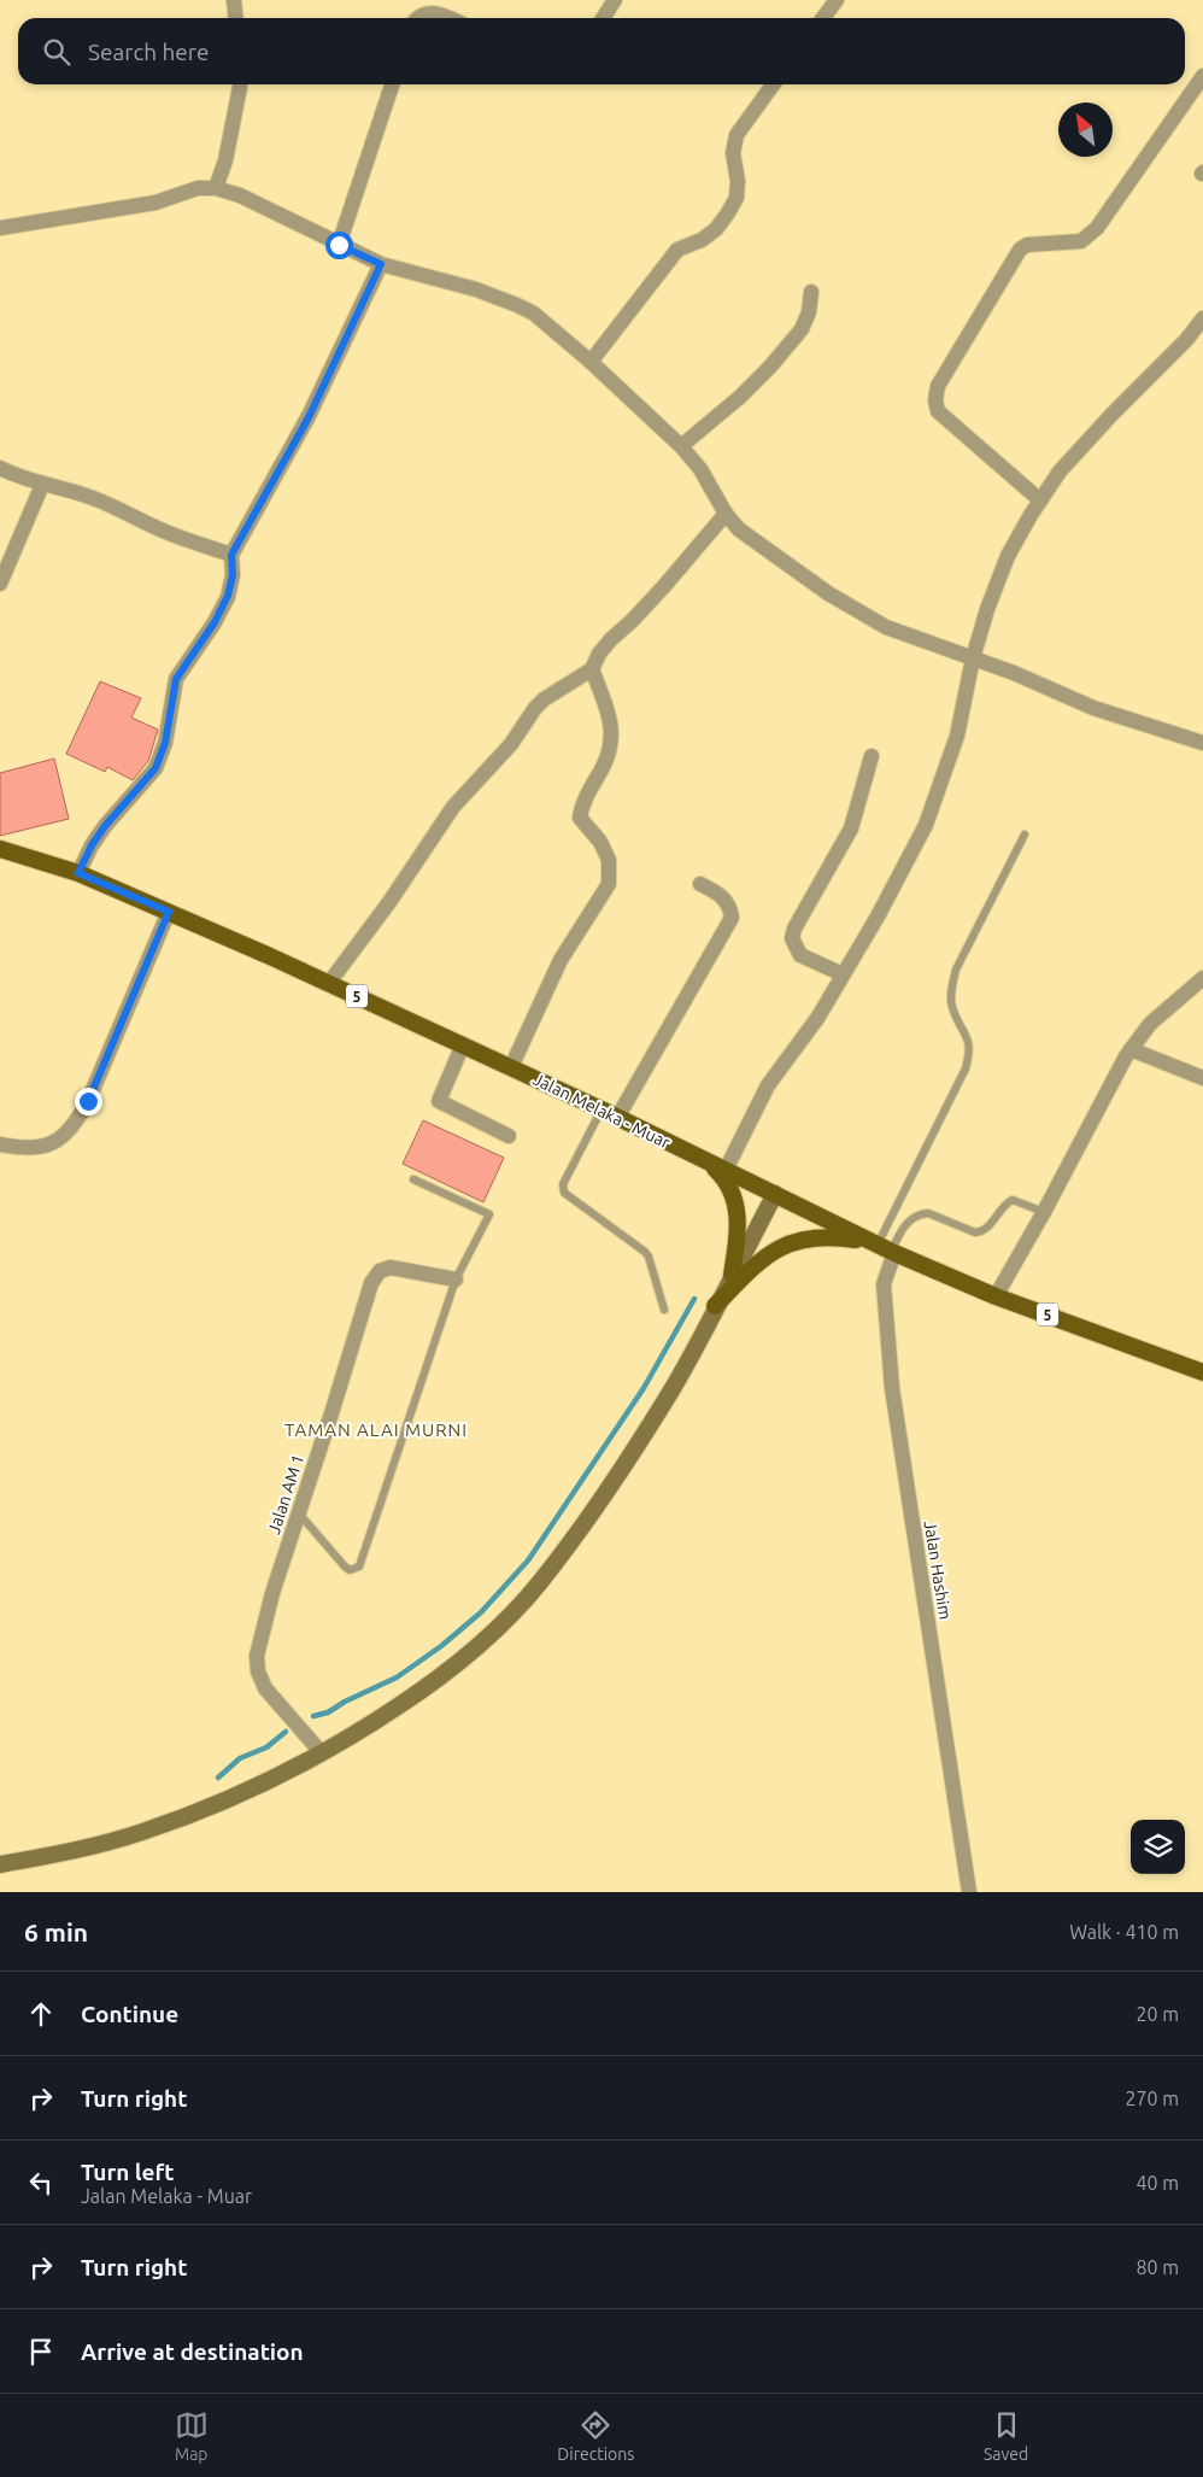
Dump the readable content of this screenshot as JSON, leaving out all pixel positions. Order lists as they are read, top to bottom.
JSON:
{
  "streets": {
    "main road": ["5", "Jalan Melaka - Muar"],
    "street": ["Jalan AM 1", "Jalan Hashim"]
  },
  "crossings": [
    ["Jalan Melaka - Muar", "Jalan Hashim"]
  ],
  "districts": ["TAMAN ALAI MURNI"],
  "north": "top left",
  "page": {
    "search": "Search here",
    "heading": ["6 min", "Walk · 410 m"],
    "list": [
      ["Continue", "20 m"],
      ["Turn right", "270 m"],
      ["Turn left", "Jalan Melaka - Muar", "40 m"],
      ["Turn right", "80 m"],
      "Arrive at destination"
    ],
    "nav": ["Map", "Directions", "Saved"]
  }
}
